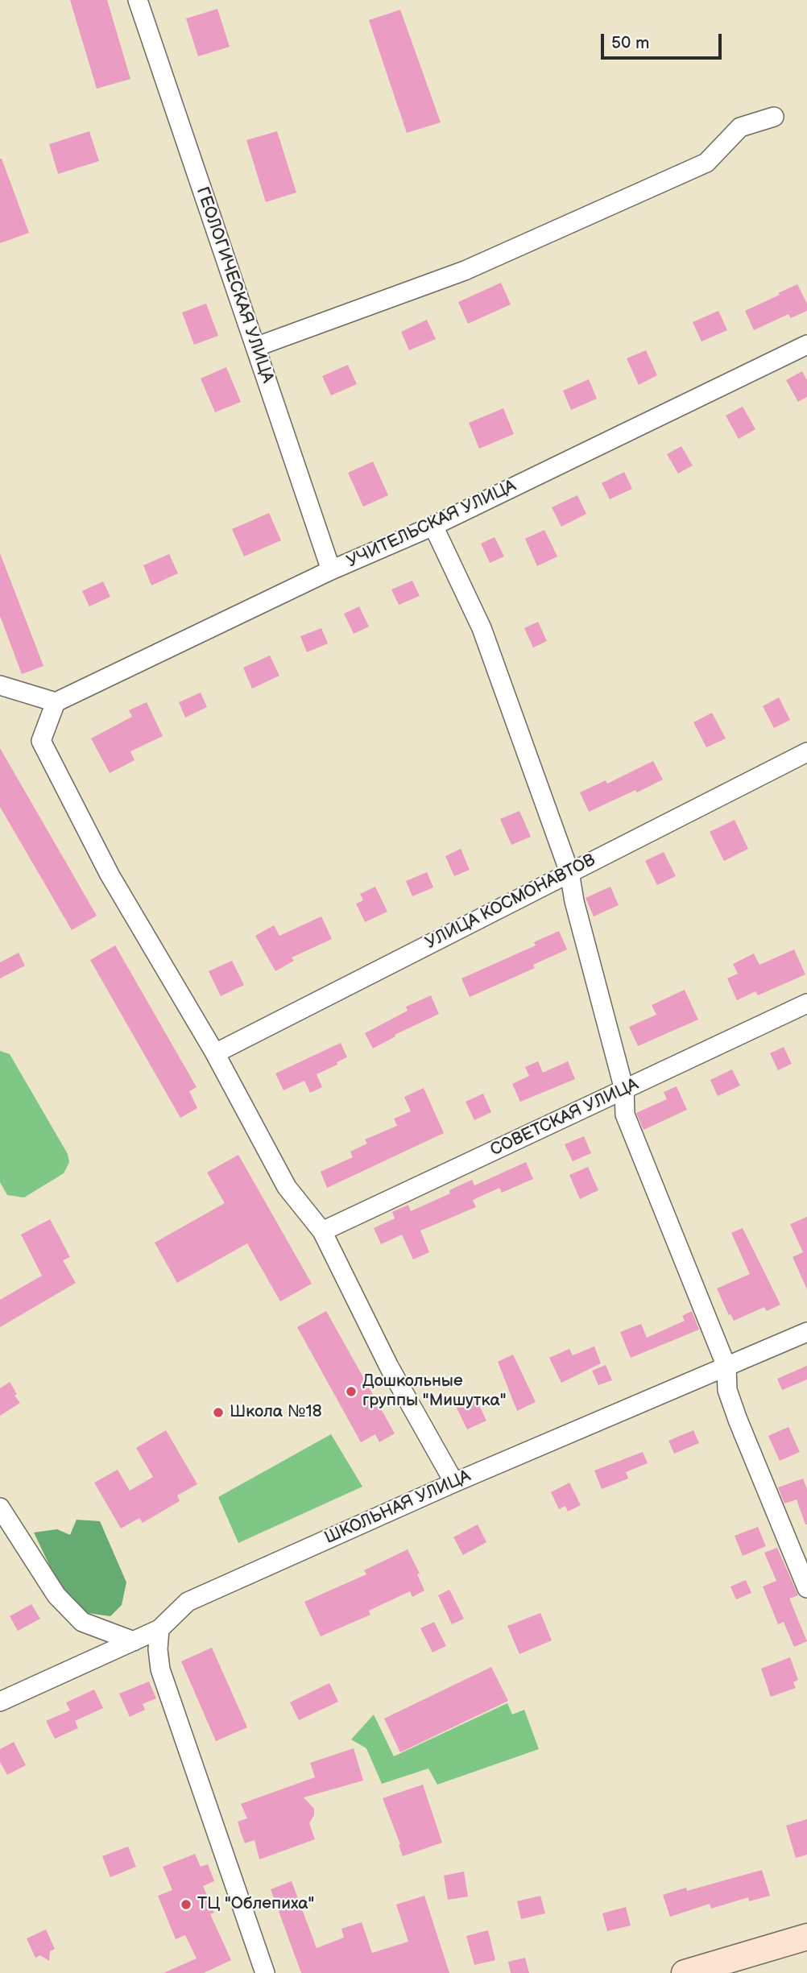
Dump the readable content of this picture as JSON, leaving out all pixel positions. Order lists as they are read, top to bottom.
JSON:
{
  "streets": {
    "street": [
      "ГЕОЛОГИЧЕСКАЯ УЛИЦА",
      "УЧИТЕЛЬСКАЯ УЛИЦА",
      "УЛИЦА КОСМОНАВТОВ",
      "СОВЕТСКАЯ УЛИЦА",
      "ШКОЛЬНАЯ УЛИЦА"
    ]
  },
  "crossings": [
    ["ГЕОЛОГИЧЕСКАЯ УЛИЦА", "УЧИТЕЛЬСКАЯ УЛИЦА"]
  ],
  "places": ["Дошкольные группы \"Мишутка\"", "Школа №18", "ТЦ \"Облепиха\""],
  "scale_bar": "50 m"
}
